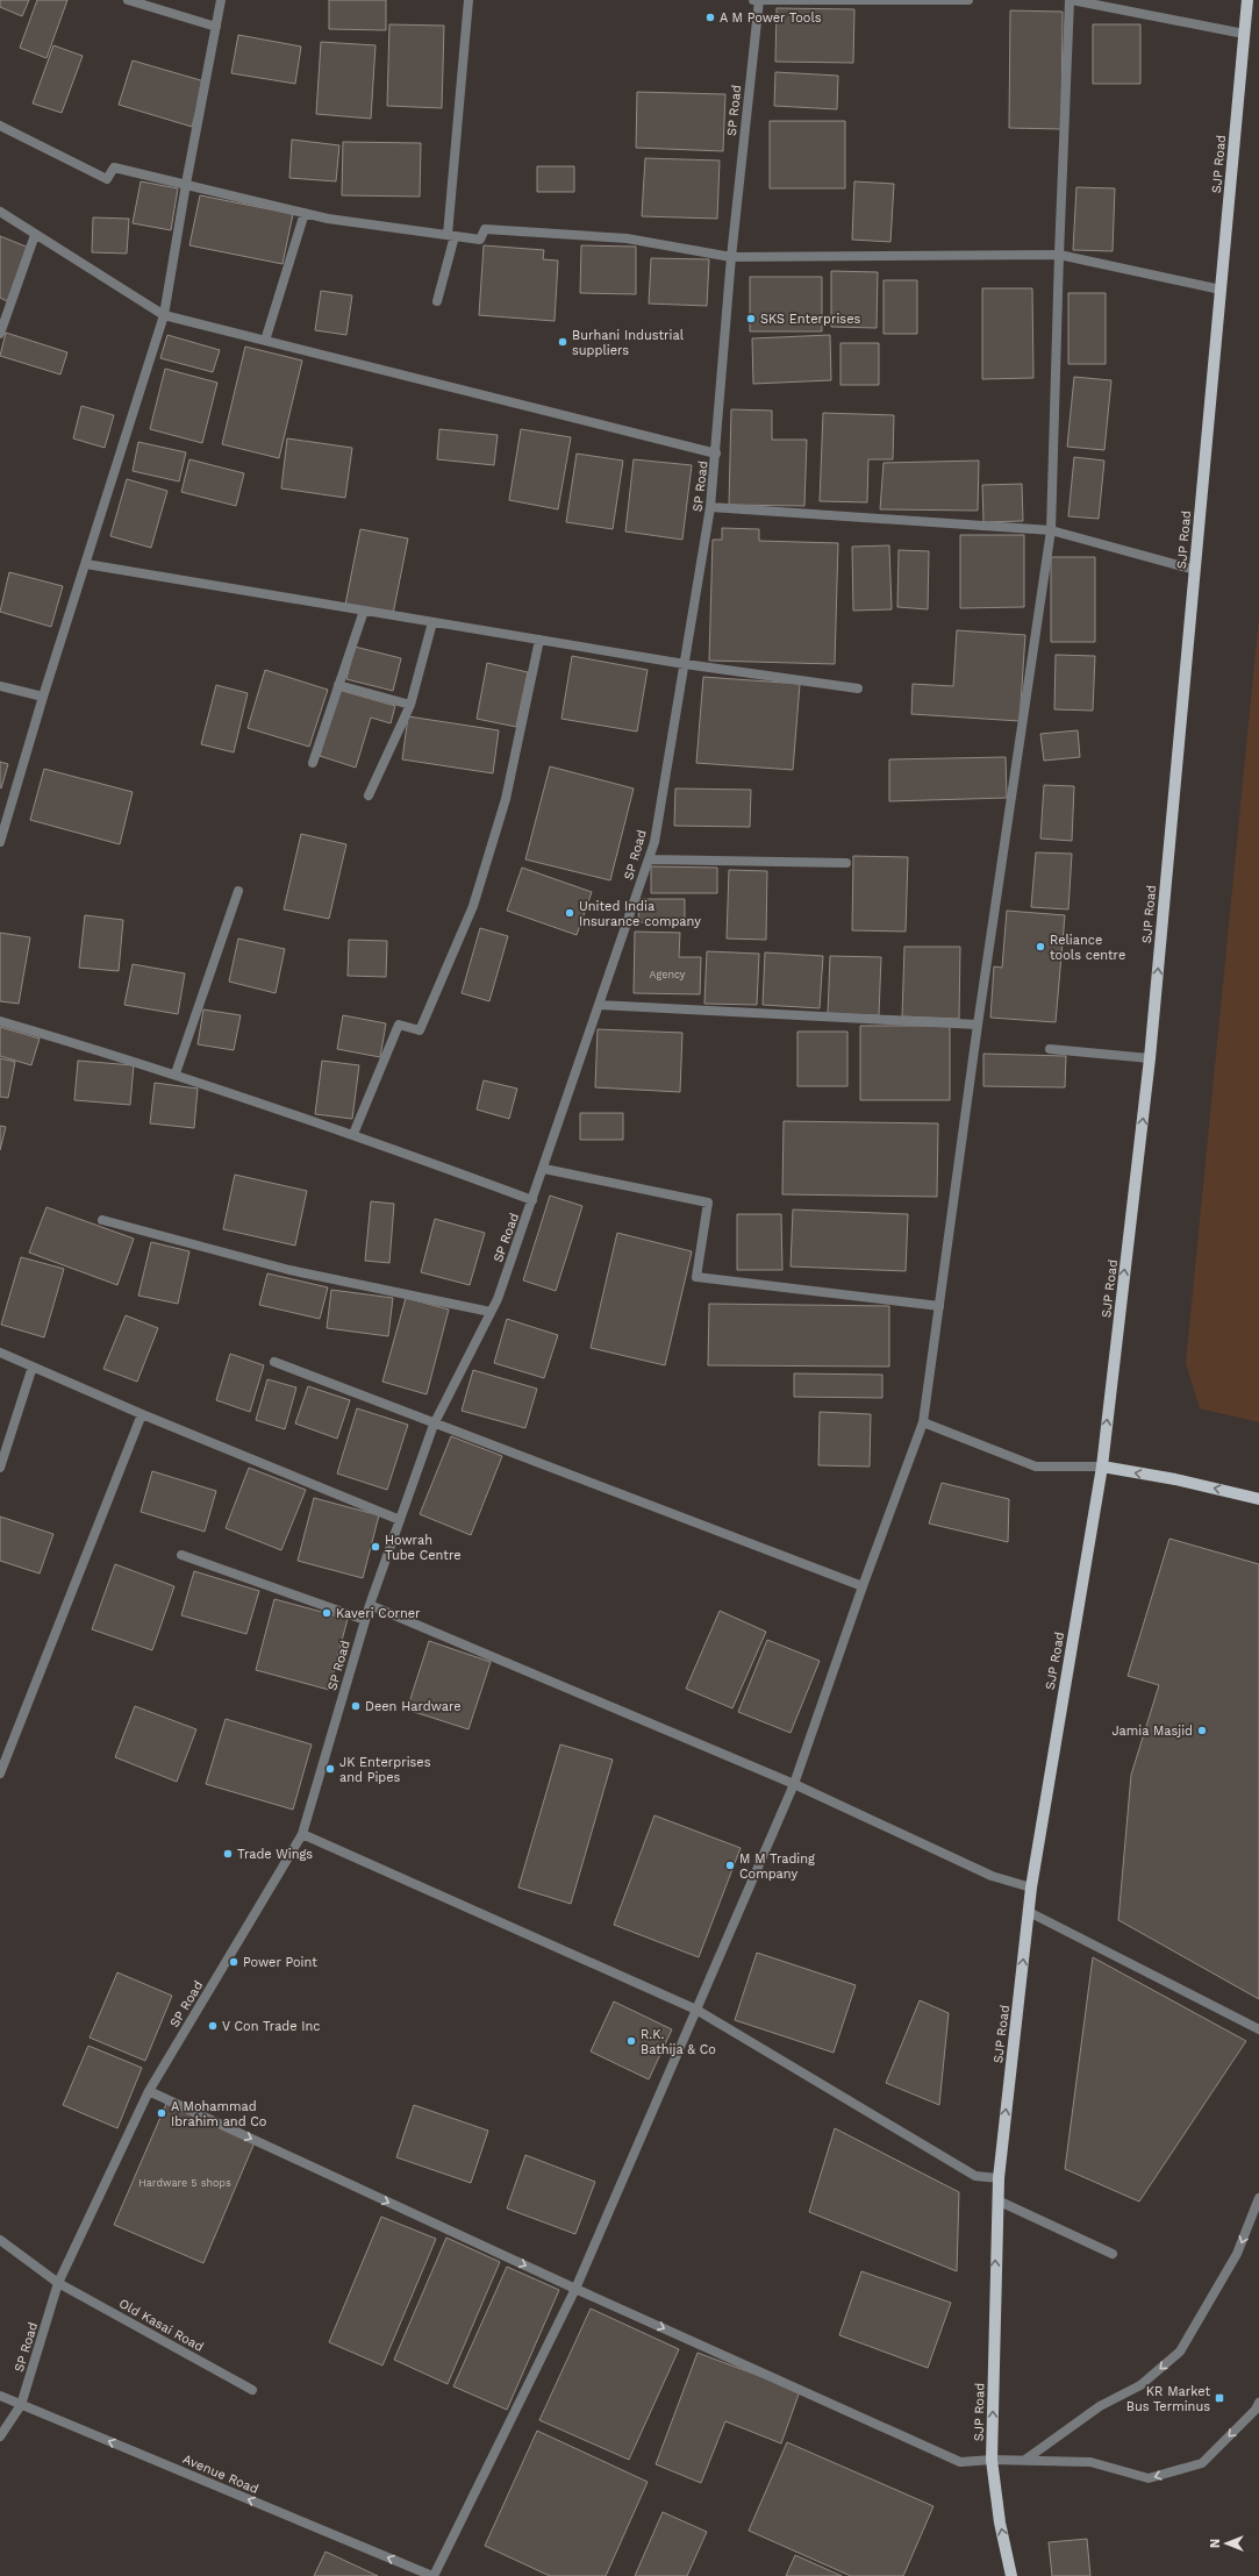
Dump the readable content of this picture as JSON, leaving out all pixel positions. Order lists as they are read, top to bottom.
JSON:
{
  "streets": {
    "main road": ["SJP Road"],
    "street": ["SP Road", "Old Kasai Road", "Avenue Road"]
  },
  "crossings": [
    ["SP Road", "Old Kasai Road"],
    ["SP Road", "Avenue Road"]
  ],
  "one_way": ["SJP Road", "Avenue Road"],
  "places": {
    "other": [
      "A M Power Tools",
      "SKS Enterprises",
      "Burhani Industrial suppliers",
      "United India Insurance company",
      "Reliance tools centre",
      "Howrah Tube Centre",
      "Kaveri Corner",
      "Deen Hardware",
      "Jamia Masjid",
      "JK Enterprises and Pipes",
      "Trade Wings",
      "M M Trading Company",
      "Power Point",
      "V Con Trade Inc",
      "R.K. Bathija & Co",
      "A Mohammad Ibrahim and Co"
    ],
    "transit": ["KR Market Bus Terminus"]
  },
  "house_numbers": ["Agency", "Hardware 5 shops"],
  "north": "left"
}
